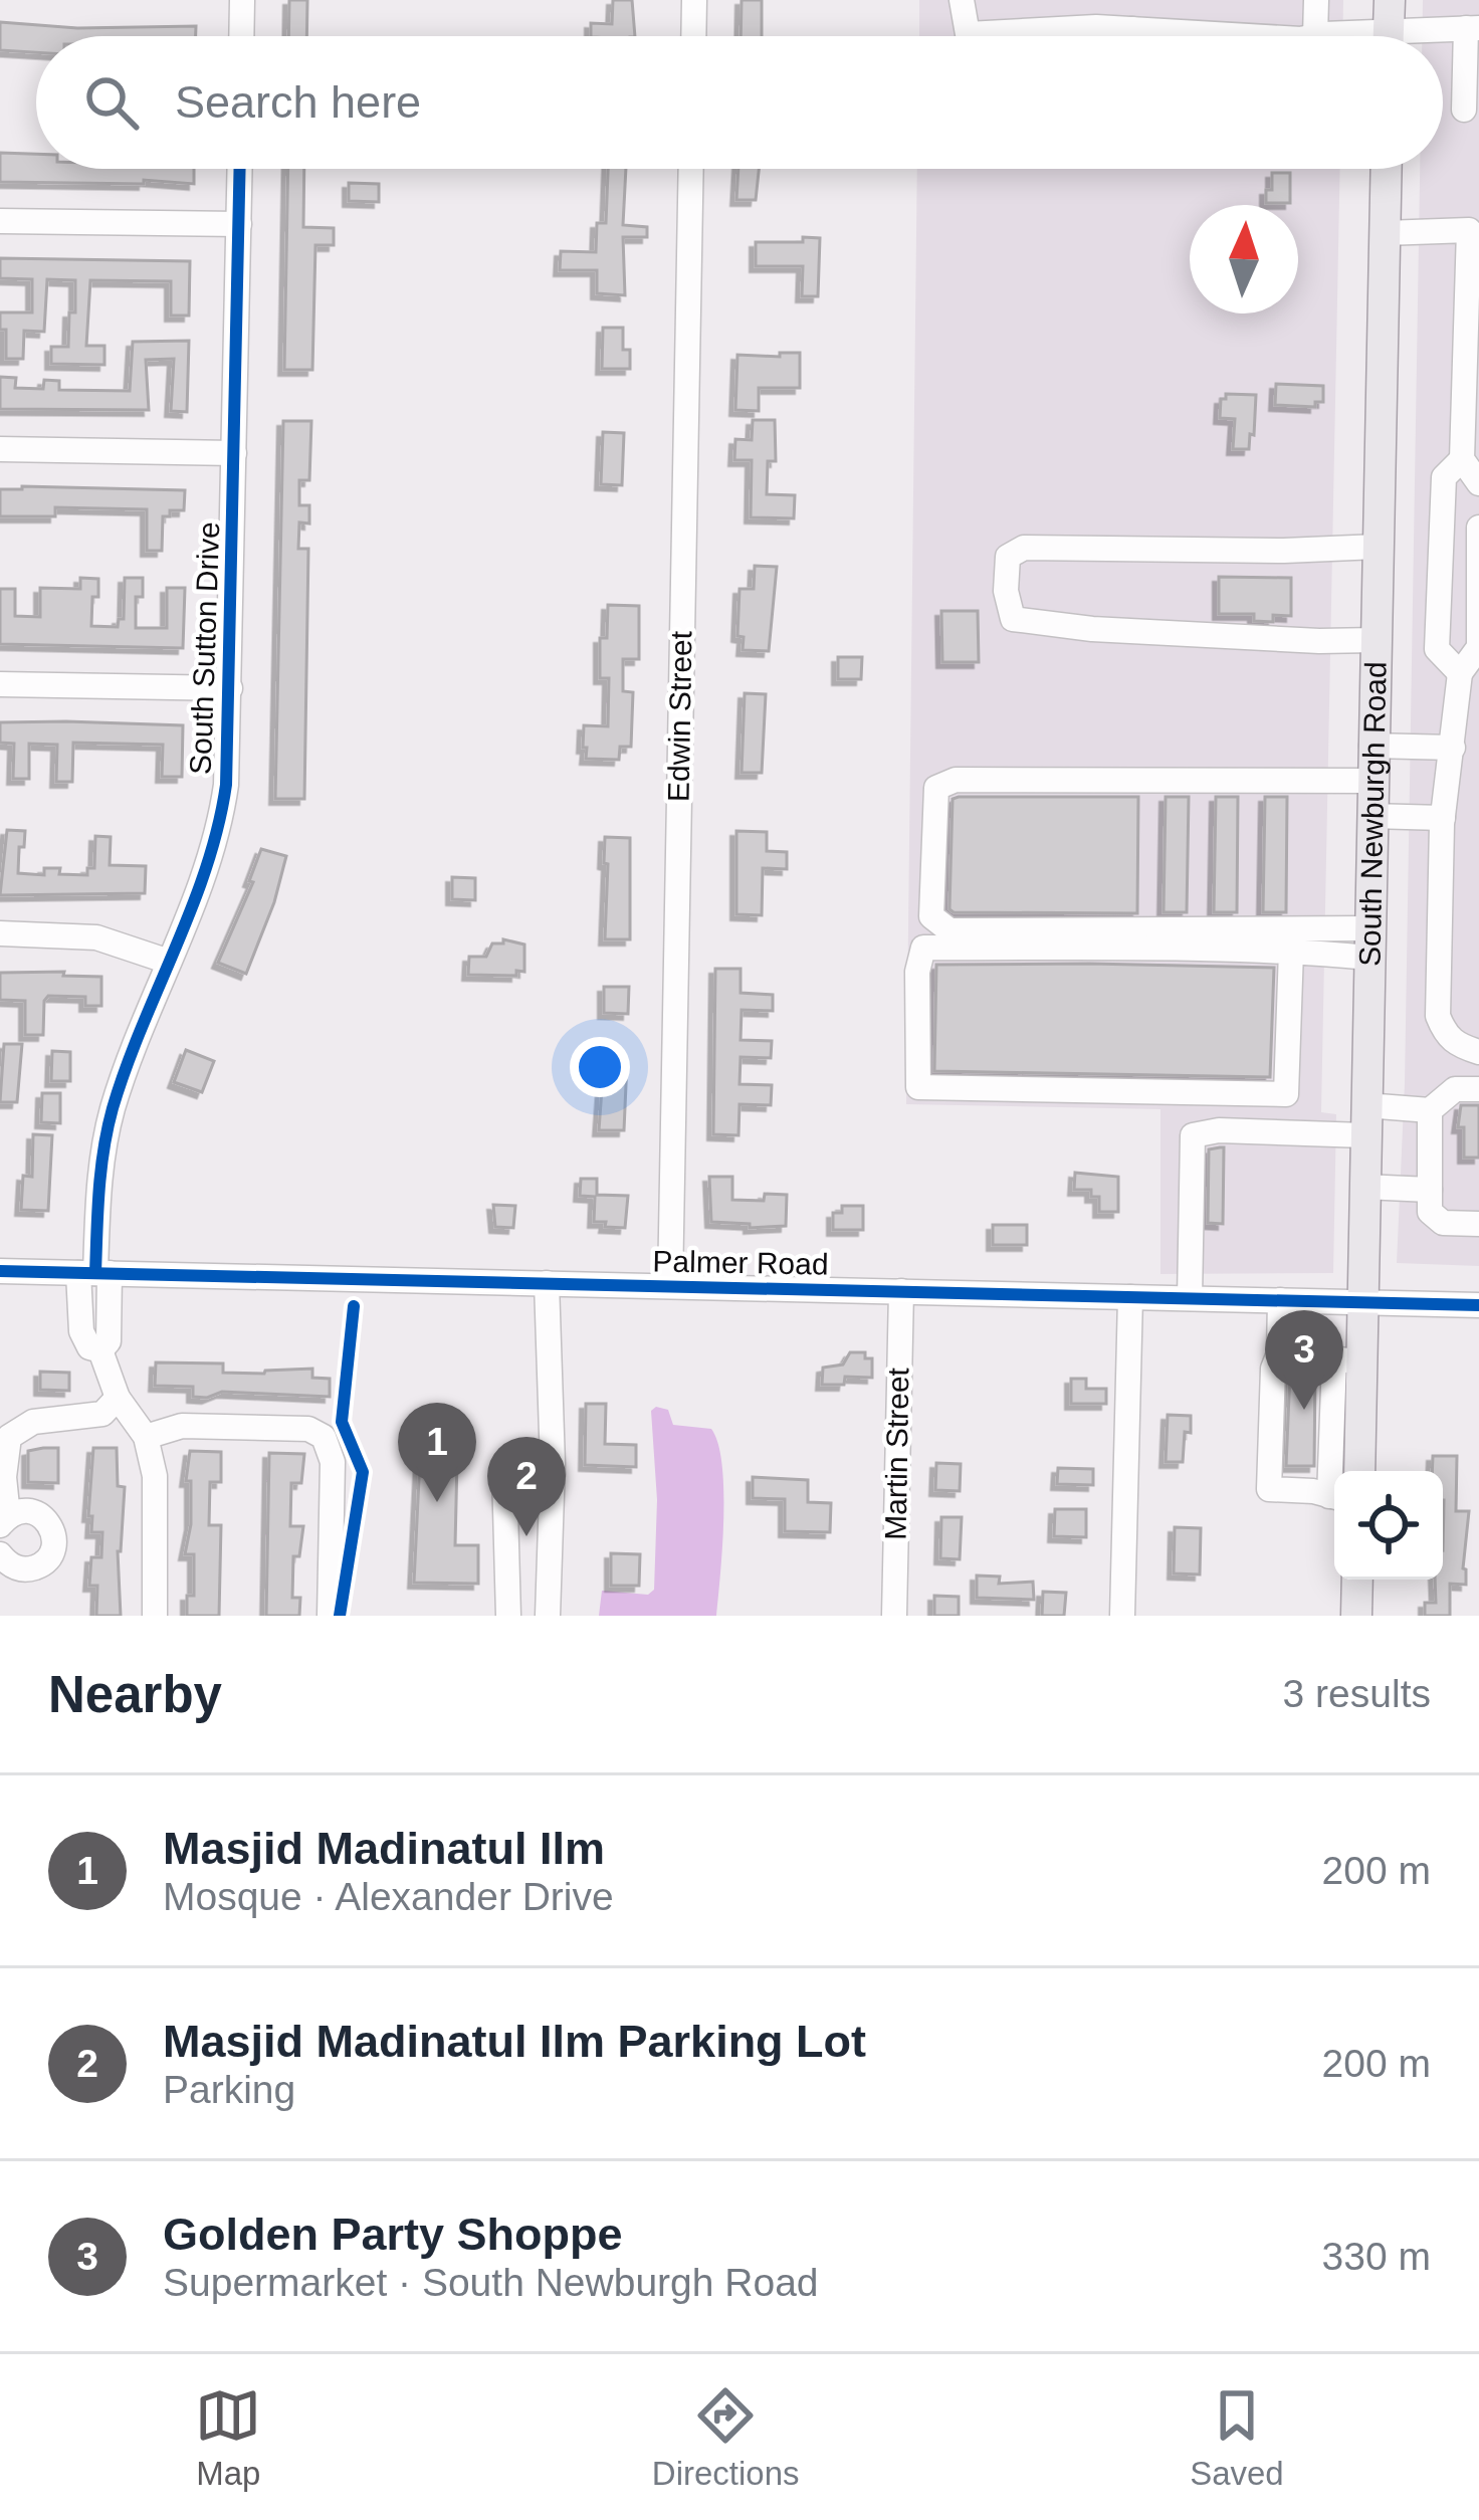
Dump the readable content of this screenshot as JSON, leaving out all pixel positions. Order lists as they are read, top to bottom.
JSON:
{
  "streets": {
    "main road": ["South Newburgh Road"],
    "street": [
      "South Sutton Drive",
      "Edwin Street",
      "Palmer Road",
      "Martin Street"
    ]
  },
  "crossings": [
    ["South Sutton Drive", "Palmer Road"],
    ["Edwin Street", "Palmer Road"],
    ["South Newburgh Road", "Palmer Road"],
    ["Palmer Road", "Martin Street"]
  ],
  "north": "top",
  "page": {
    "search": "Search here",
    "pins": ["3", "1", "2"],
    "heading": ["Nearby", "3 results"],
    "list": [
      {
        "mark": "1",
        "name": "Masjid Madinatul Ilm",
        "note": "Mosque · Alexander Drive",
        "value": "200 m"
      },
      {
        "mark": "2",
        "name": "Masjid Madinatul Ilm Parking Lot",
        "note": "Parking",
        "value": "200 m"
      },
      {
        "mark": "3",
        "name": "Golden Party Shoppe",
        "note": "Supermarket · South Newburgh Road",
        "value": "330 m"
      }
    ],
    "nav": ["Map", "Directions", "Saved"]
  }
}
